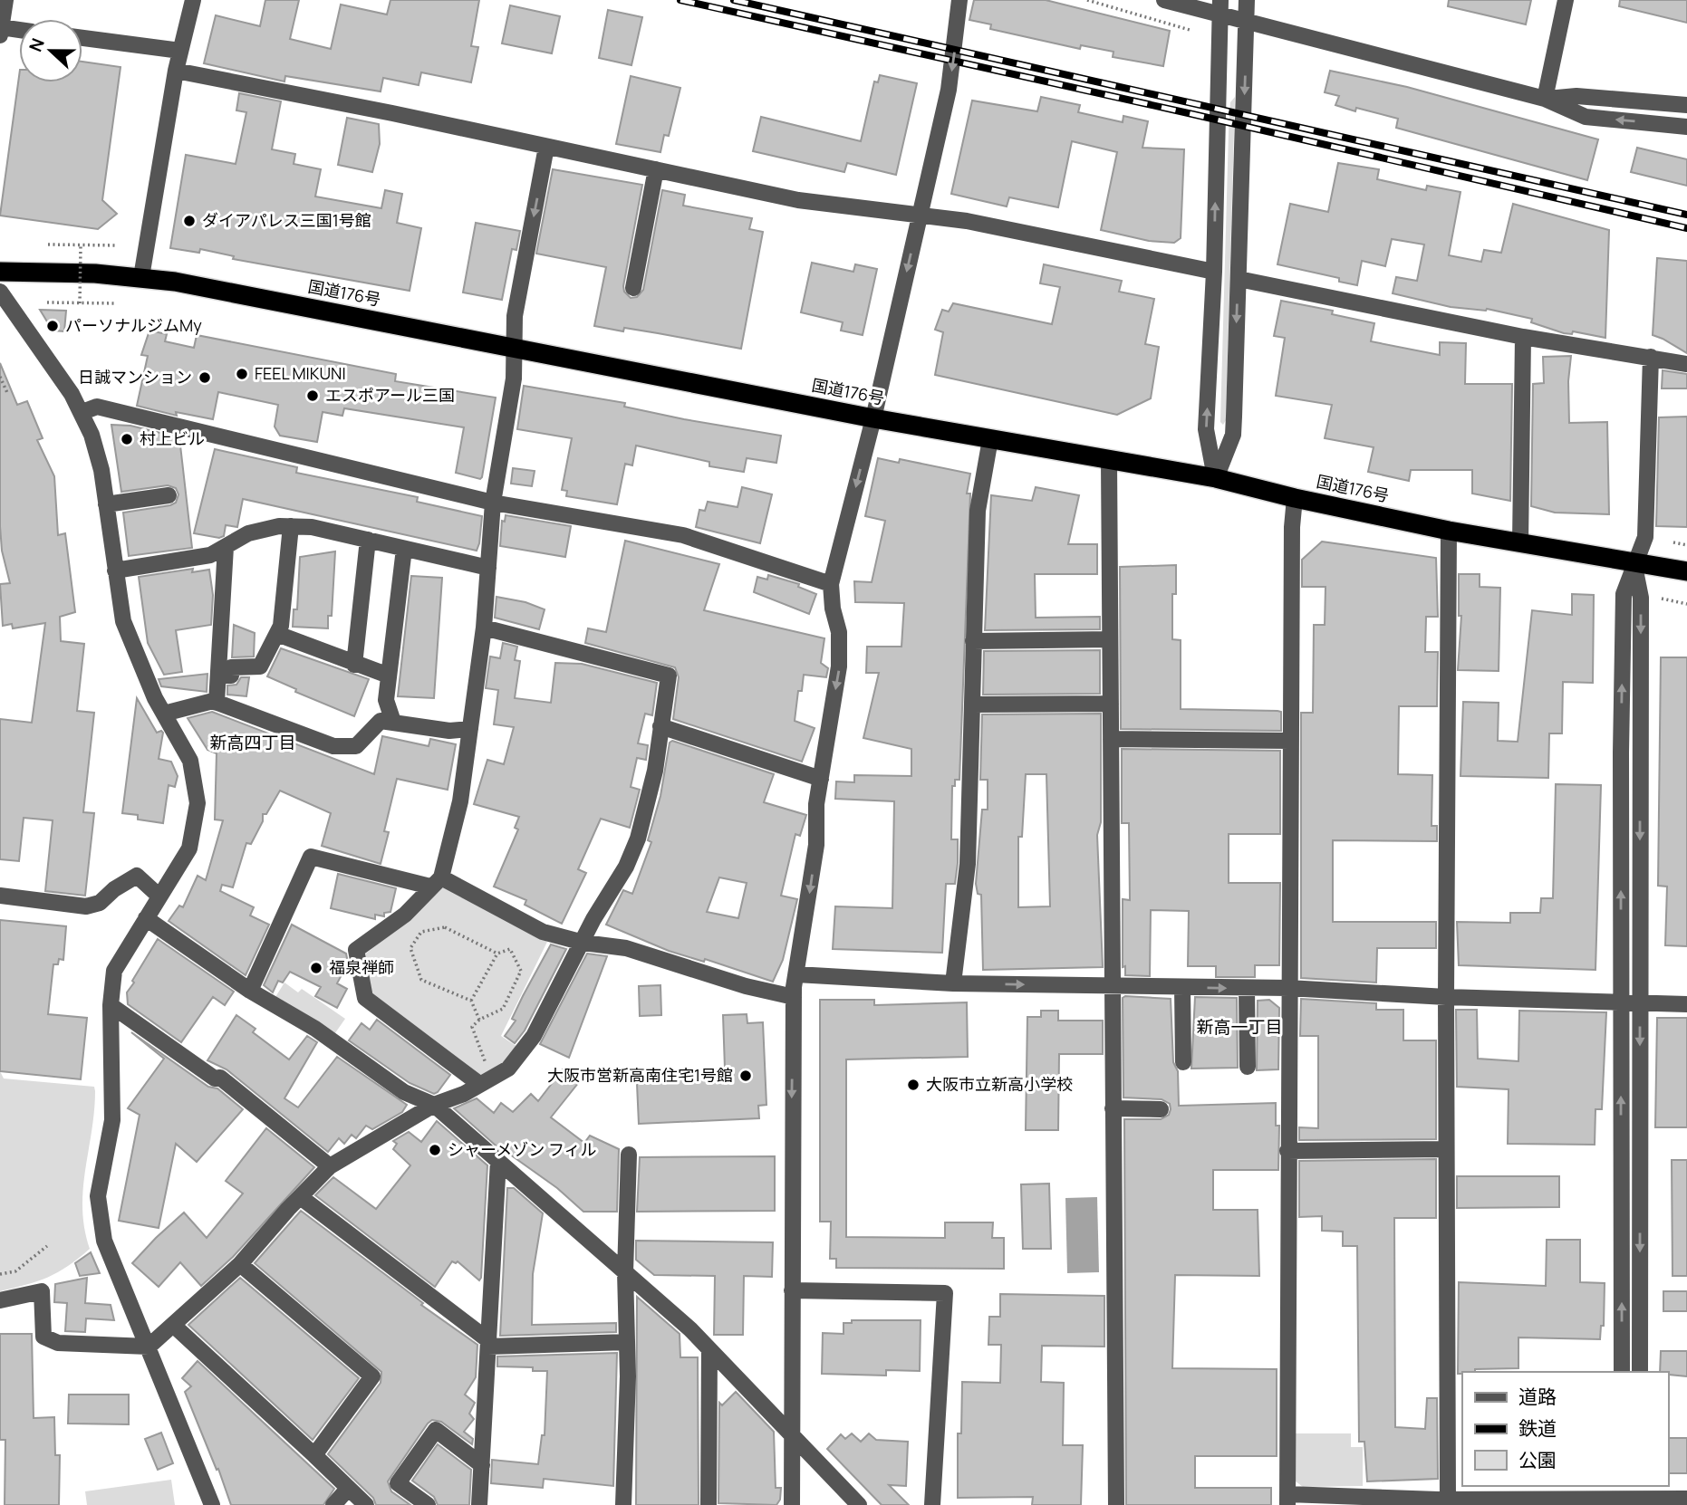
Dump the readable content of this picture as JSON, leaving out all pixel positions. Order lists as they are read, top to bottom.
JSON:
{
  "streets": {
    "highway": ["国道176号"]
  },
  "districts": ["新高四丁目", "新高一丁目"],
  "places": [
    "ダイアパレス三国1号館",
    "パーソナルジムMy",
    "FEEL MIKUNI",
    "日誠マンション",
    "エスポアール三国",
    "村上ビル",
    "福泉禅師",
    "大阪市営新高南住宅1号館",
    "大阪市立新高小学校",
    "シャーメゾン フィル"
  ],
  "legend": ["道路", "鉄道", "公園"],
  "north": "left"
}
